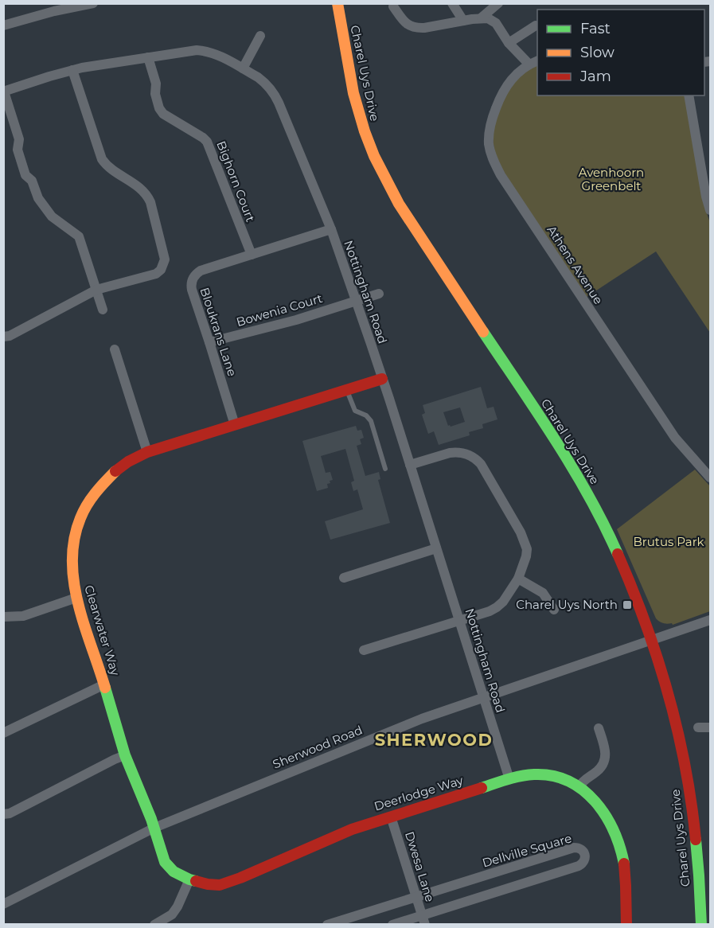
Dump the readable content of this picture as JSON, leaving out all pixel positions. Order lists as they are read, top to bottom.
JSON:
{
  "streets": {
    "street": [
      "Charel Uys Drive",
      "Bighorn Court",
      "Athens Avenue",
      "Nottingham Road",
      "Bowenia Court",
      "Bloukrans Lane",
      "Clearwater Way",
      "Sherwood Road",
      "Deerlodge Way",
      "Dellville Square",
      "Dwesa Lane"
    ]
  },
  "crossings": [
    ["Charel Uys Drive", "Sherwood Road"],
    ["Bighorn Court", "Nottingham Road"],
    ["Bighorn Court", "Bloukrans Lane"],
    ["Nottingham Road", "Bowenia Court"],
    ["Nottingham Road", "Bloukrans Lane"],
    ["Nottingham Road", "Clearwater Way"],
    ["Nottingham Road", "Sherwood Road"],
    ["Nottingham Road", "Deerlodge Way"],
    ["Bowenia Court", "Bloukrans Lane"],
    ["Bloukrans Lane", "Clearwater Way"],
    ["Clearwater Way", "Sherwood Road"],
    ["Clearwater Way", "Deerlodge Way"],
    ["Sherwood Road", "Deerlodge Way"],
    ["Deerlodge Way", "Dwesa Lane"],
    ["Dellville Square", "Dwesa Lane"]
  ],
  "districts": ["SHERWOOD"],
  "parks": ["Avenhoorn Greenbelt", "Brutus Park"],
  "places": {
    "transit": ["Charel Uys North"]
  },
  "legend": ["Fast", "Slow", "Jam"]
}
